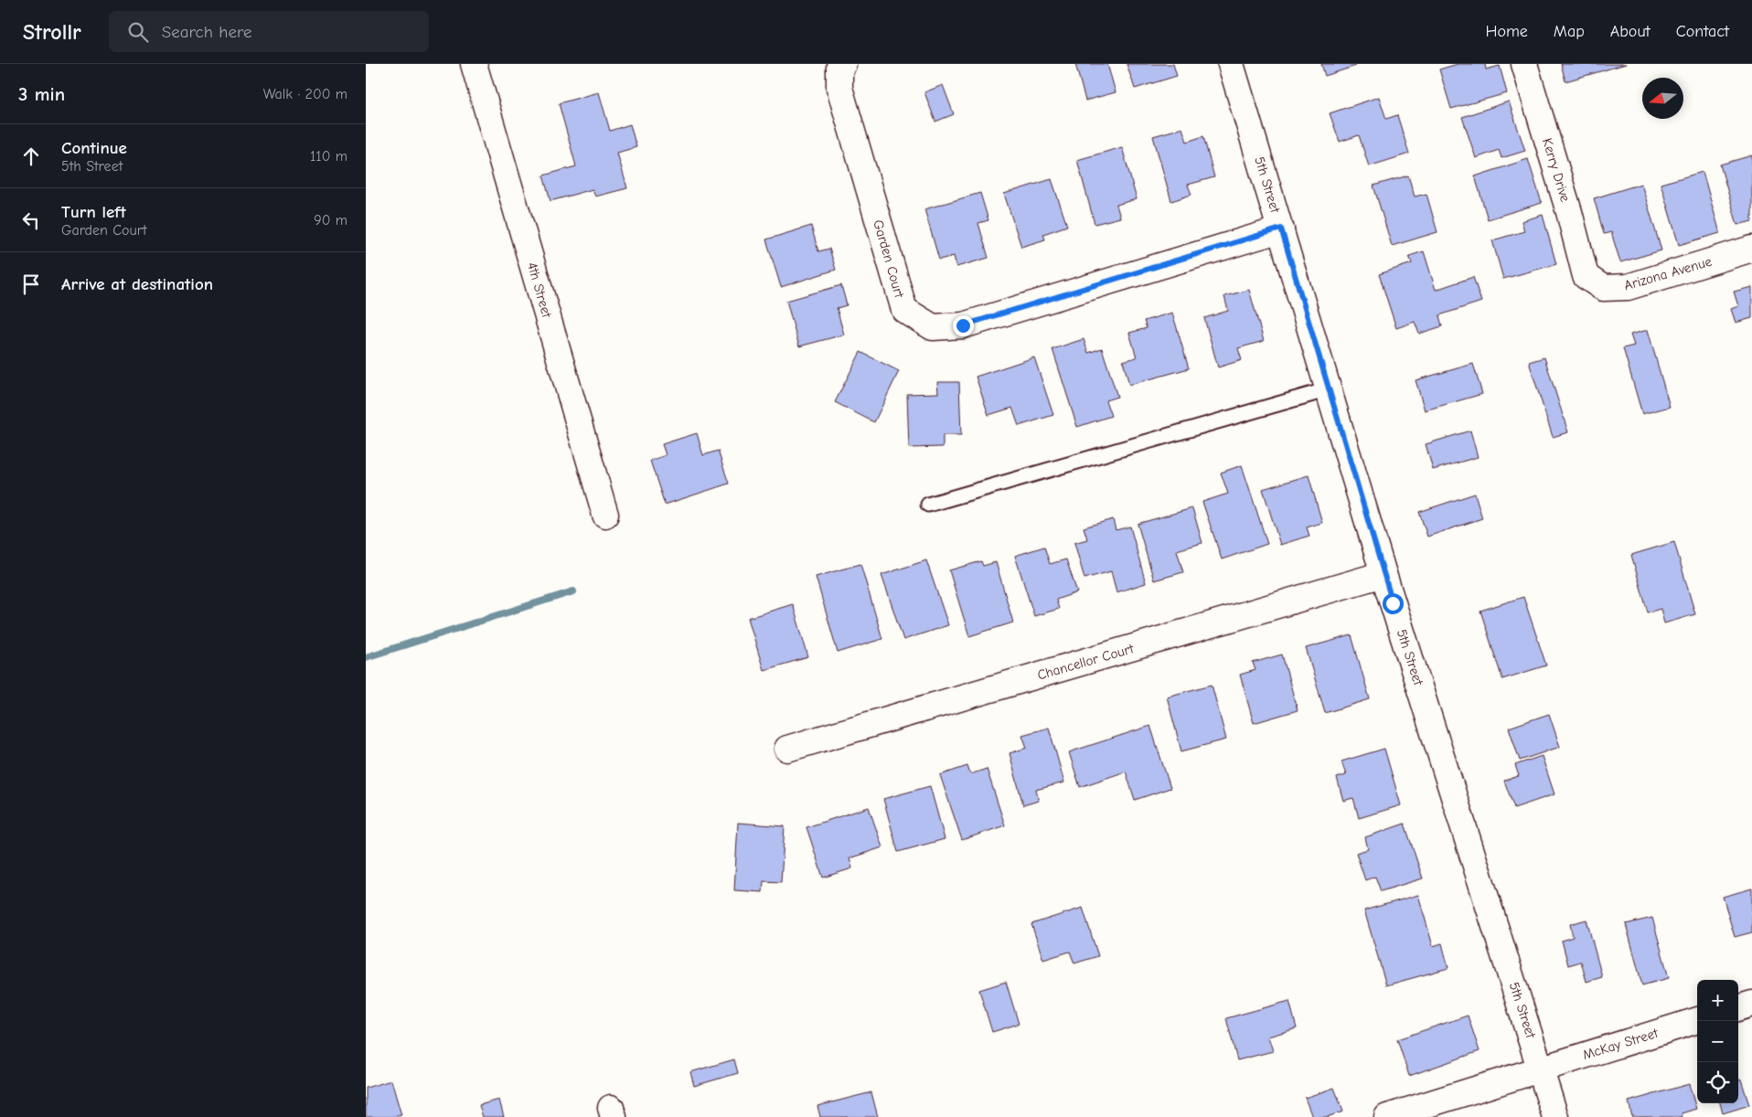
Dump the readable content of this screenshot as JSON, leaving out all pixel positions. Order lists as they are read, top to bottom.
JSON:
{
  "streets": {
    "street": [
      "Kerry Drive",
      "5th Street",
      "Garden Court",
      "Arizona Avenue",
      "4th Street",
      "Chancellor Court",
      "McKay Street"
    ]
  },
  "crossings": [
    ["Kerry Drive", "Arizona Avenue"],
    ["5th Street", "Garden Court"],
    ["5th Street", "Chancellor Court"],
    ["5th Street", "McKay Street"]
  ],
  "north": "left",
  "page": {
    "header": "Strollr",
    "search": "Search here",
    "nav": [
      "Home",
      "Map",
      "About",
      "Contact"
    ],
    "heading": ["3 min", "Walk · 200 m"],
    "list": [
      ["Continue", "5th Street", "110 m"],
      ["Turn left", "Garden Court", "90 m"],
      "Arrive at destination"
    ],
    "map_buttons": ["+", "−"]
  }
}
